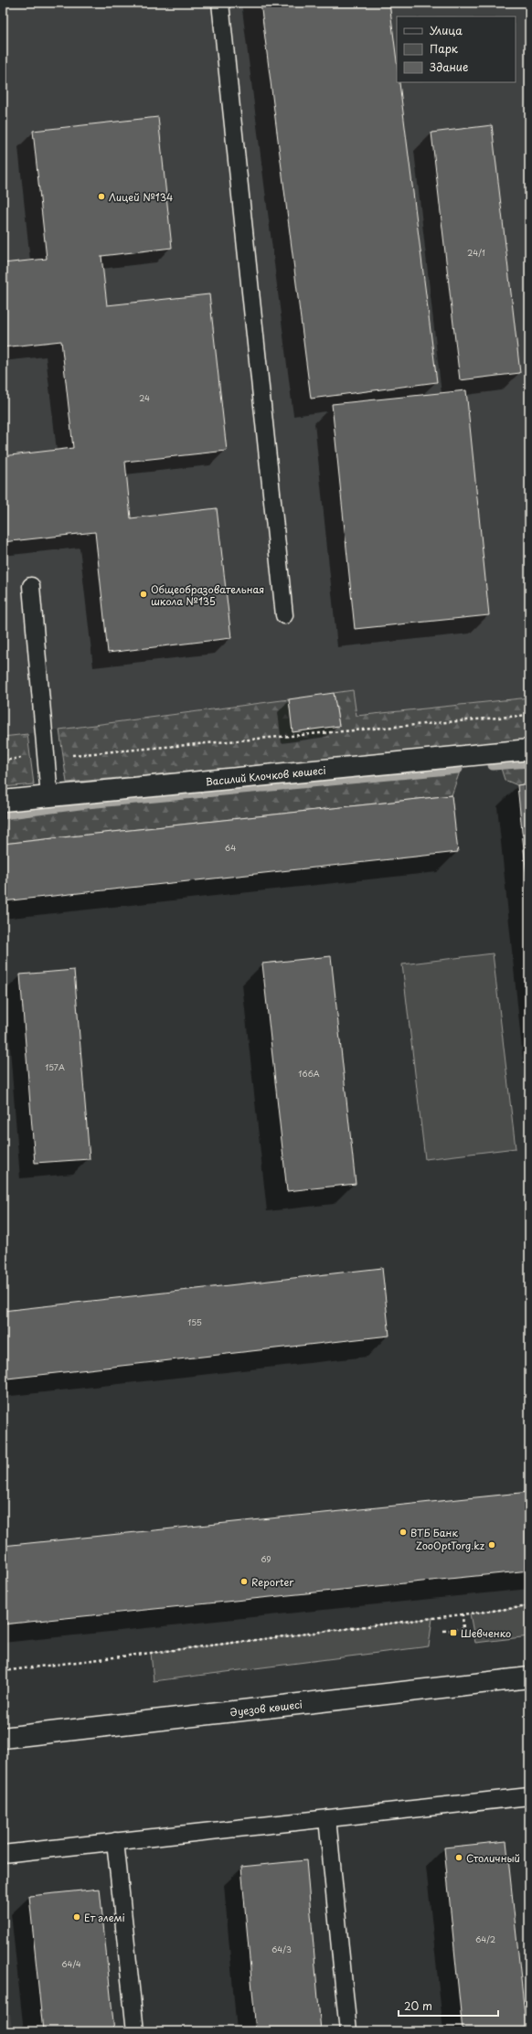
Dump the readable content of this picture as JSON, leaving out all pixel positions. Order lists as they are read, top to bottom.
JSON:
{
  "streets": {
    "street": ["Василий Клочков көшесі", "Әуезов көшесі"]
  },
  "places": {
    "other": [
      "Лицей №134",
      "Общеобразовательная школа №135",
      "ВТБ Банк",
      "ZooOptTorg.kz",
      "Reporter",
      "Столичный",
      "Ет әлемі"
    ],
    "transit": ["Шевченко"]
  },
  "house_numbers": [
    "24/1",
    "24",
    "64",
    "157А",
    "166А",
    "155",
    "69",
    "64/2",
    "64/3",
    "64/4"
  ],
  "legend": ["Улица", "Парк", "Здание"],
  "scale_bar": "20 m"
}
